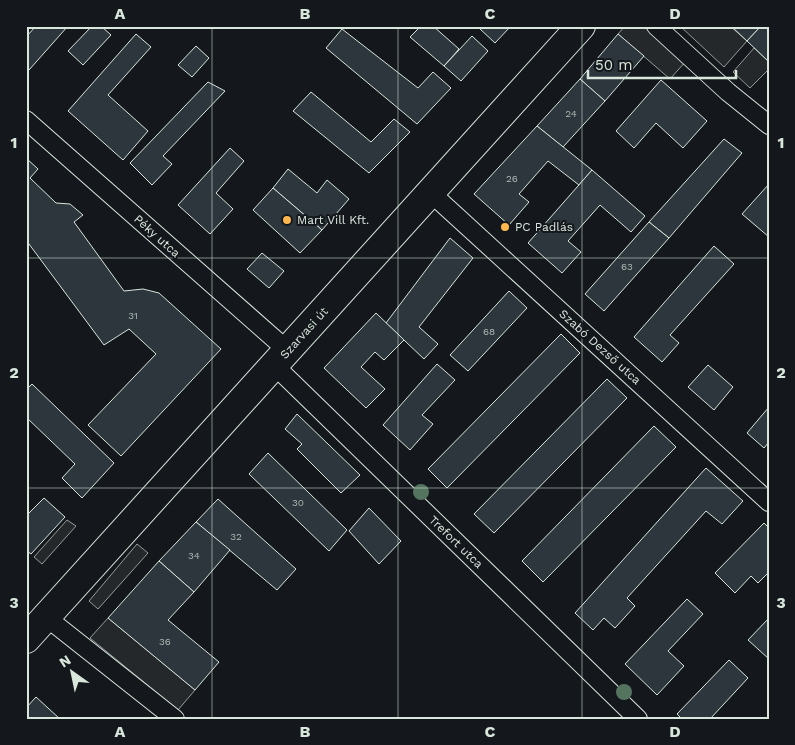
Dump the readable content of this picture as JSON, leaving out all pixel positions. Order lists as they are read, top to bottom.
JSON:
{
  "streets": {
    "main road": ["Szarvasi út"],
    "street": ["Péky utca", "Szabó Dezső utca", "Trefort utca"]
  },
  "crossings": [
    ["Péky utca", "Szarvasi út"],
    ["Péky utca", "Trefort utca"],
    ["Szarvasi út", "Szabó Dezső utca"],
    ["Szarvasi út", "Trefort utca"]
  ],
  "places": ["Mart Vill Kft.", "PC Padlás"],
  "house_numbers": [
    "24",
    "26",
    "63",
    "31",
    "68",
    "30",
    "32",
    "34",
    "36"
  ],
  "scale_bar": "50 m",
  "north": "top left",
  "grid": {
    "columns": [
      "A",
      "B",
      "C",
      "D"
    ],
    "rows": ["1", "2", "3"]
  }
}
